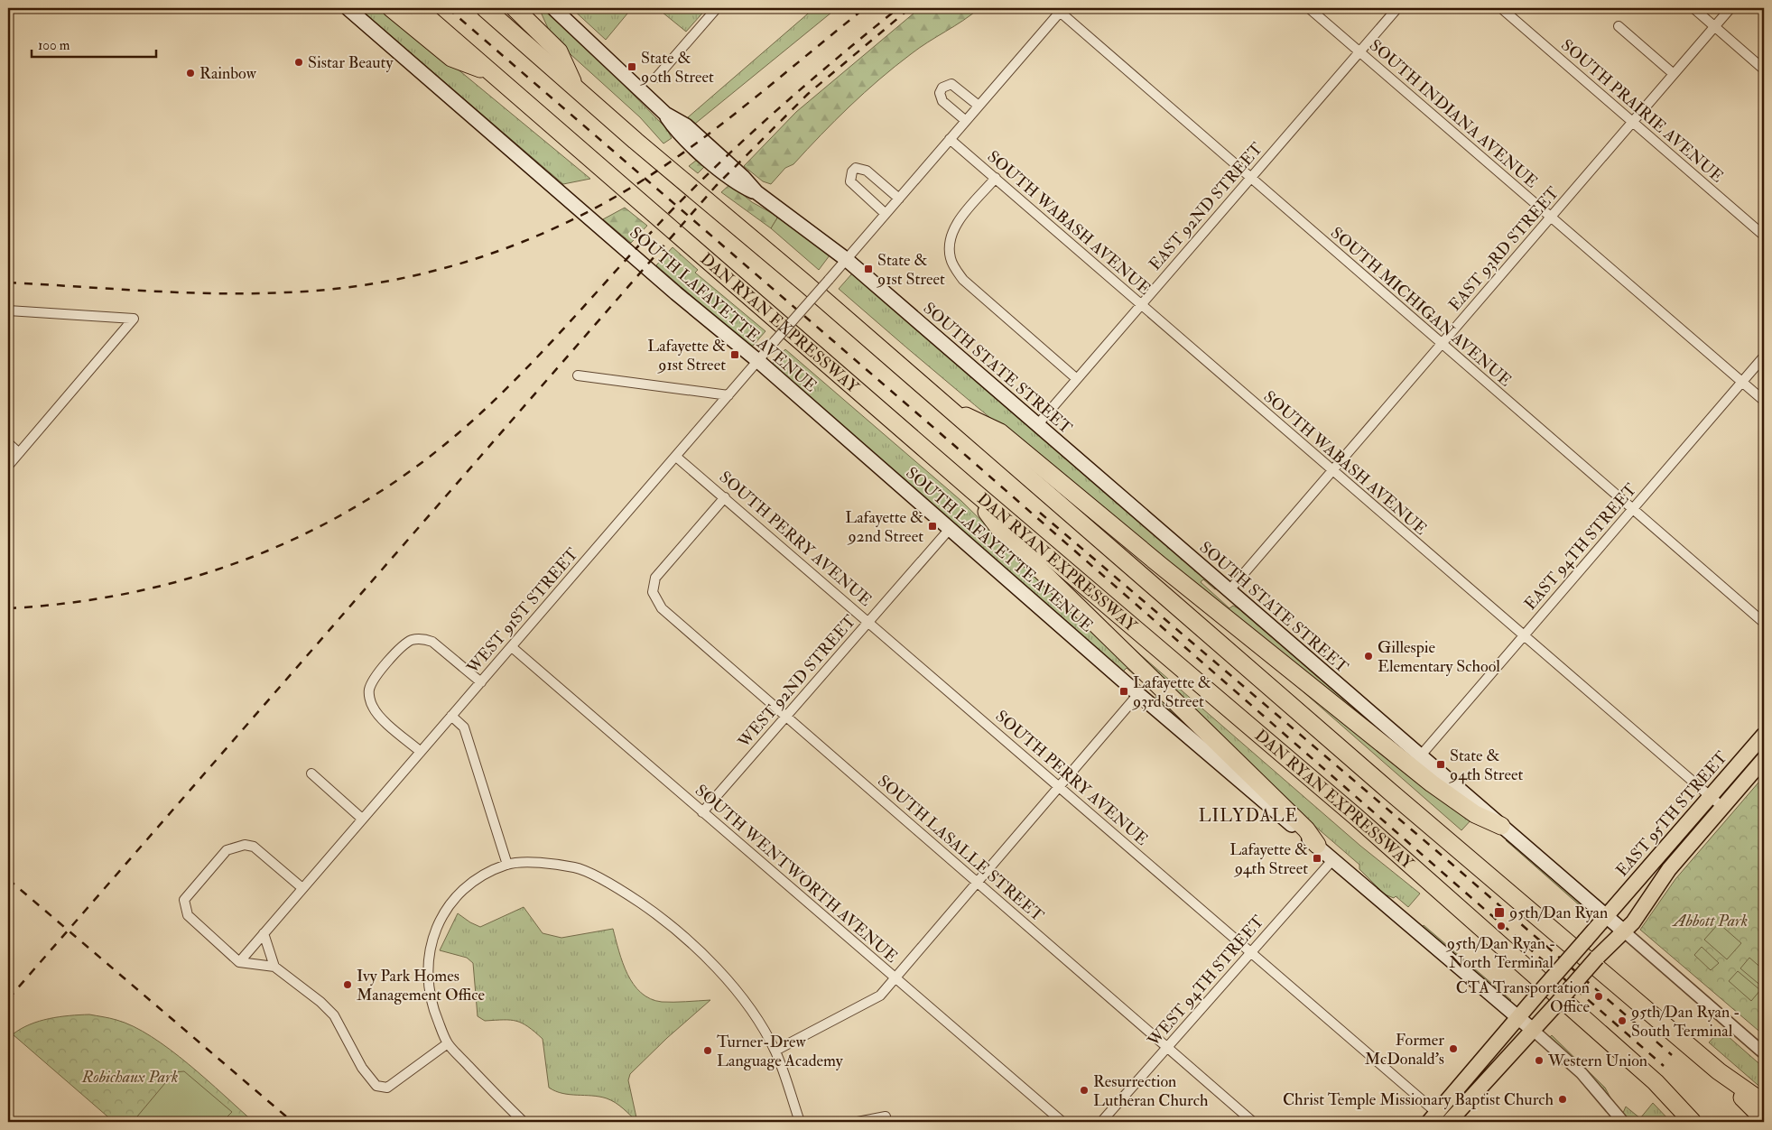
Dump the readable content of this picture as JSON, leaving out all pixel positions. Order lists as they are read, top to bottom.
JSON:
{
  "streets": {
    "highway": ["DAN RYAN EXPRESSWAY"],
    "main road": ["SOUTH LAFAYETTE AVENUE", "SOUTH STATE STREET", "EAST 95TH STREET"],
    "street": [
      "SOUTH PRAIRIE AVENUE",
      "SOUTH INDIANA AVENUE",
      "EAST 92ND STREET",
      "SOUTH WABASH AVENUE",
      "EAST 93RD STREET",
      "SOUTH MICHIGAN AVENUE",
      "SOUTH PERRY AVENUE",
      "EAST 94TH STREET",
      "WEST 91ST STREET",
      "WEST 92ND STREET",
      "SOUTH LASALLE STREET",
      "SOUTH WENTWORTH AVENUE",
      "WEST 94TH STREET"
    ]
  },
  "crossings": [
    ["SOUTH PRAIRIE AVENUE", "EAST 93RD STREET"],
    ["SOUTH INDIANA AVENUE", "EAST 92ND STREET"],
    ["SOUTH INDIANA AVENUE", "EAST 93RD STREET"],
    ["SOUTH INDIANA AVENUE", "EAST 94TH STREET"],
    ["EAST 92ND STREET", "SOUTH WABASH AVENUE"],
    ["EAST 92ND STREET", "SOUTH MICHIGAN AVENUE"],
    ["EAST 92ND STREET", "SOUTH STATE STREET"],
    ["SOUTH WABASH AVENUE", "EAST 93RD STREET"],
    ["SOUTH WABASH AVENUE", "EAST 94TH STREET"],
    ["SOUTH WABASH AVENUE", "WEST 91ST STREET"],
    ["SOUTH WABASH AVENUE", "EAST 95TH STREET"],
    ["EAST 93RD STREET", "SOUTH MICHIGAN AVENUE"],
    ["EAST 93RD STREET", "SOUTH STATE STREET"],
    ["SOUTH MICHIGAN AVENUE", "EAST 94TH STREET"],
    ["SOUTH MICHIGAN AVENUE", "WEST 91ST STREET"],
    ["SOUTH LAFAYETTE AVENUE", "WEST 91ST STREET"],
    ["SOUTH LAFAYETTE AVENUE", "WEST 92ND STREET"],
    ["SOUTH LAFAYETTE AVENUE", "EAST 95TH STREET"],
    ["SOUTH LAFAYETTE AVENUE", "WEST 94TH STREET"],
    ["SOUTH STATE STREET", "EAST 94TH STREET"],
    ["SOUTH STATE STREET", "WEST 91ST STREET"],
    ["SOUTH STATE STREET", "EAST 95TH STREET"],
    ["SOUTH PERRY AVENUE", "WEST 91ST STREET"],
    ["SOUTH PERRY AVENUE", "WEST 92ND STREET"],
    ["SOUTH PERRY AVENUE", "EAST 95TH STREET"],
    ["SOUTH PERRY AVENUE", "SOUTH LASALLE STREET"],
    ["SOUTH PERRY AVENUE", "WEST 94TH STREET"],
    ["WEST 91ST STREET", "SOUTH WENTWORTH AVENUE"],
    ["WEST 92ND STREET", "SOUTH LASALLE STREET"],
    ["WEST 92ND STREET", "SOUTH WENTWORTH AVENUE"],
    ["SOUTH LASALLE STREET", "WEST 94TH STREET"]
  ],
  "districts": ["LILYDALE"],
  "parks": ["Abbott Park", "Robichaux Park"],
  "places": {
    "other": [
      "Sistar Beauty",
      "Rainbow",
      "Gillespie Elementary School",
      "95th/Dan Ryan - North Terminal",
      "Ivy Park Homes Management Office",
      "CTA Transportation Office",
      "95th/Dan Ryan - South Terminal",
      "Former McDonald's",
      "Turner-Drew Language Academy",
      "Western Union",
      "Resurrection Lutheran Church",
      "Christ Temple Missionary Baptist Church"
    ],
    "transit": [
      "State & 90th Street",
      "State & 91st Street",
      "Lafayette & 91st Street",
      "Lafayette & 92nd Street",
      "Lafayette & 93rd Street",
      "State & 94th Street",
      "Lafayette & 94th Street",
      "95th/Dan Ryan"
    ]
  },
  "scale_bar": "100 m"
}
